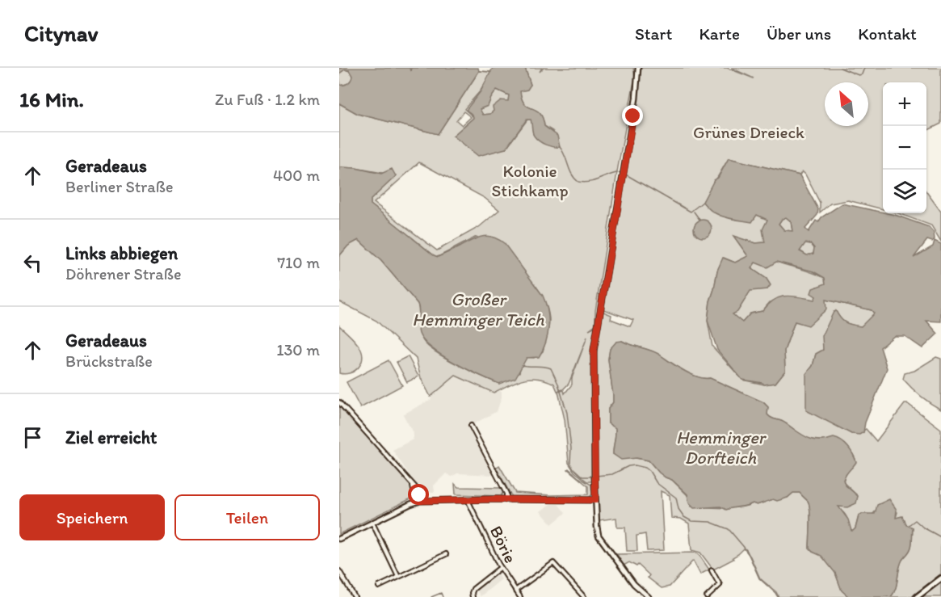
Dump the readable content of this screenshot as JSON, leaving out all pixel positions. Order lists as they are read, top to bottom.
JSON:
{
  "streets": {
    "street": ["Börie"]
  },
  "water": ["Großer Hemminger Teich", "Hemminger Dorfteich"],
  "parks": ["Grünes Dreieck", "Kolonie Stichkamp"],
  "north": "top left",
  "page": {
    "header": "Citynav",
    "nav": [
      "Start",
      "Karte",
      "Über uns",
      "Kontakt"
    ],
    "heading": ["16 Min.", "Zu Fuß · 1.2 km"],
    "map_buttons": ["+", "−"],
    "list": [
      ["Geradeaus", "Berliner Straße", "400 m"],
      ["Links abbiegen", "Döhrener Straße", "710 m"],
      ["Geradeaus", "Brückstraße", "130 m"],
      "Ziel erreicht"
    ],
    "buttons": ["Speichern", "Teilen"]
  }
}
